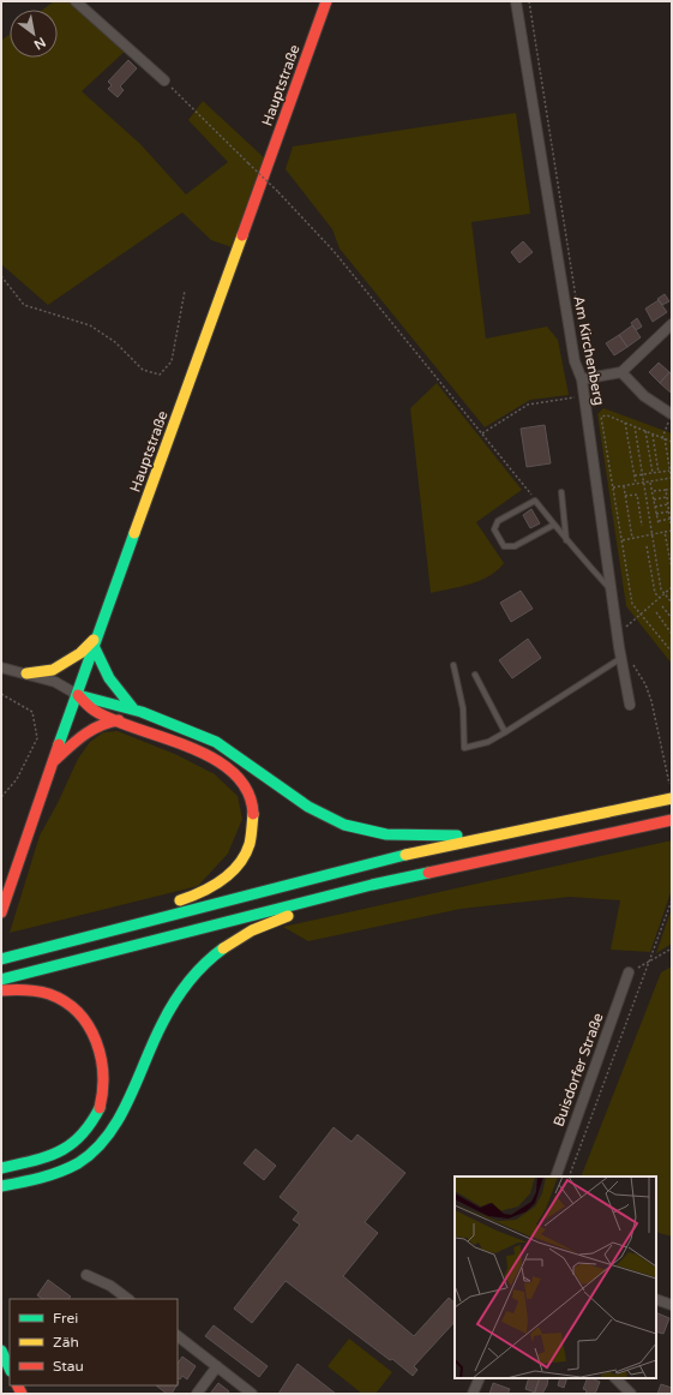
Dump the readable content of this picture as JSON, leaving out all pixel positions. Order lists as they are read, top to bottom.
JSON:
{
  "streets": {
    "main road": ["Hauptstraße"],
    "street": ["Am Kirchenberg", "Buisdorfer Straße"]
  },
  "legend": ["Frei", "Zäh", "Stau"],
  "north": "bottom right"
}
